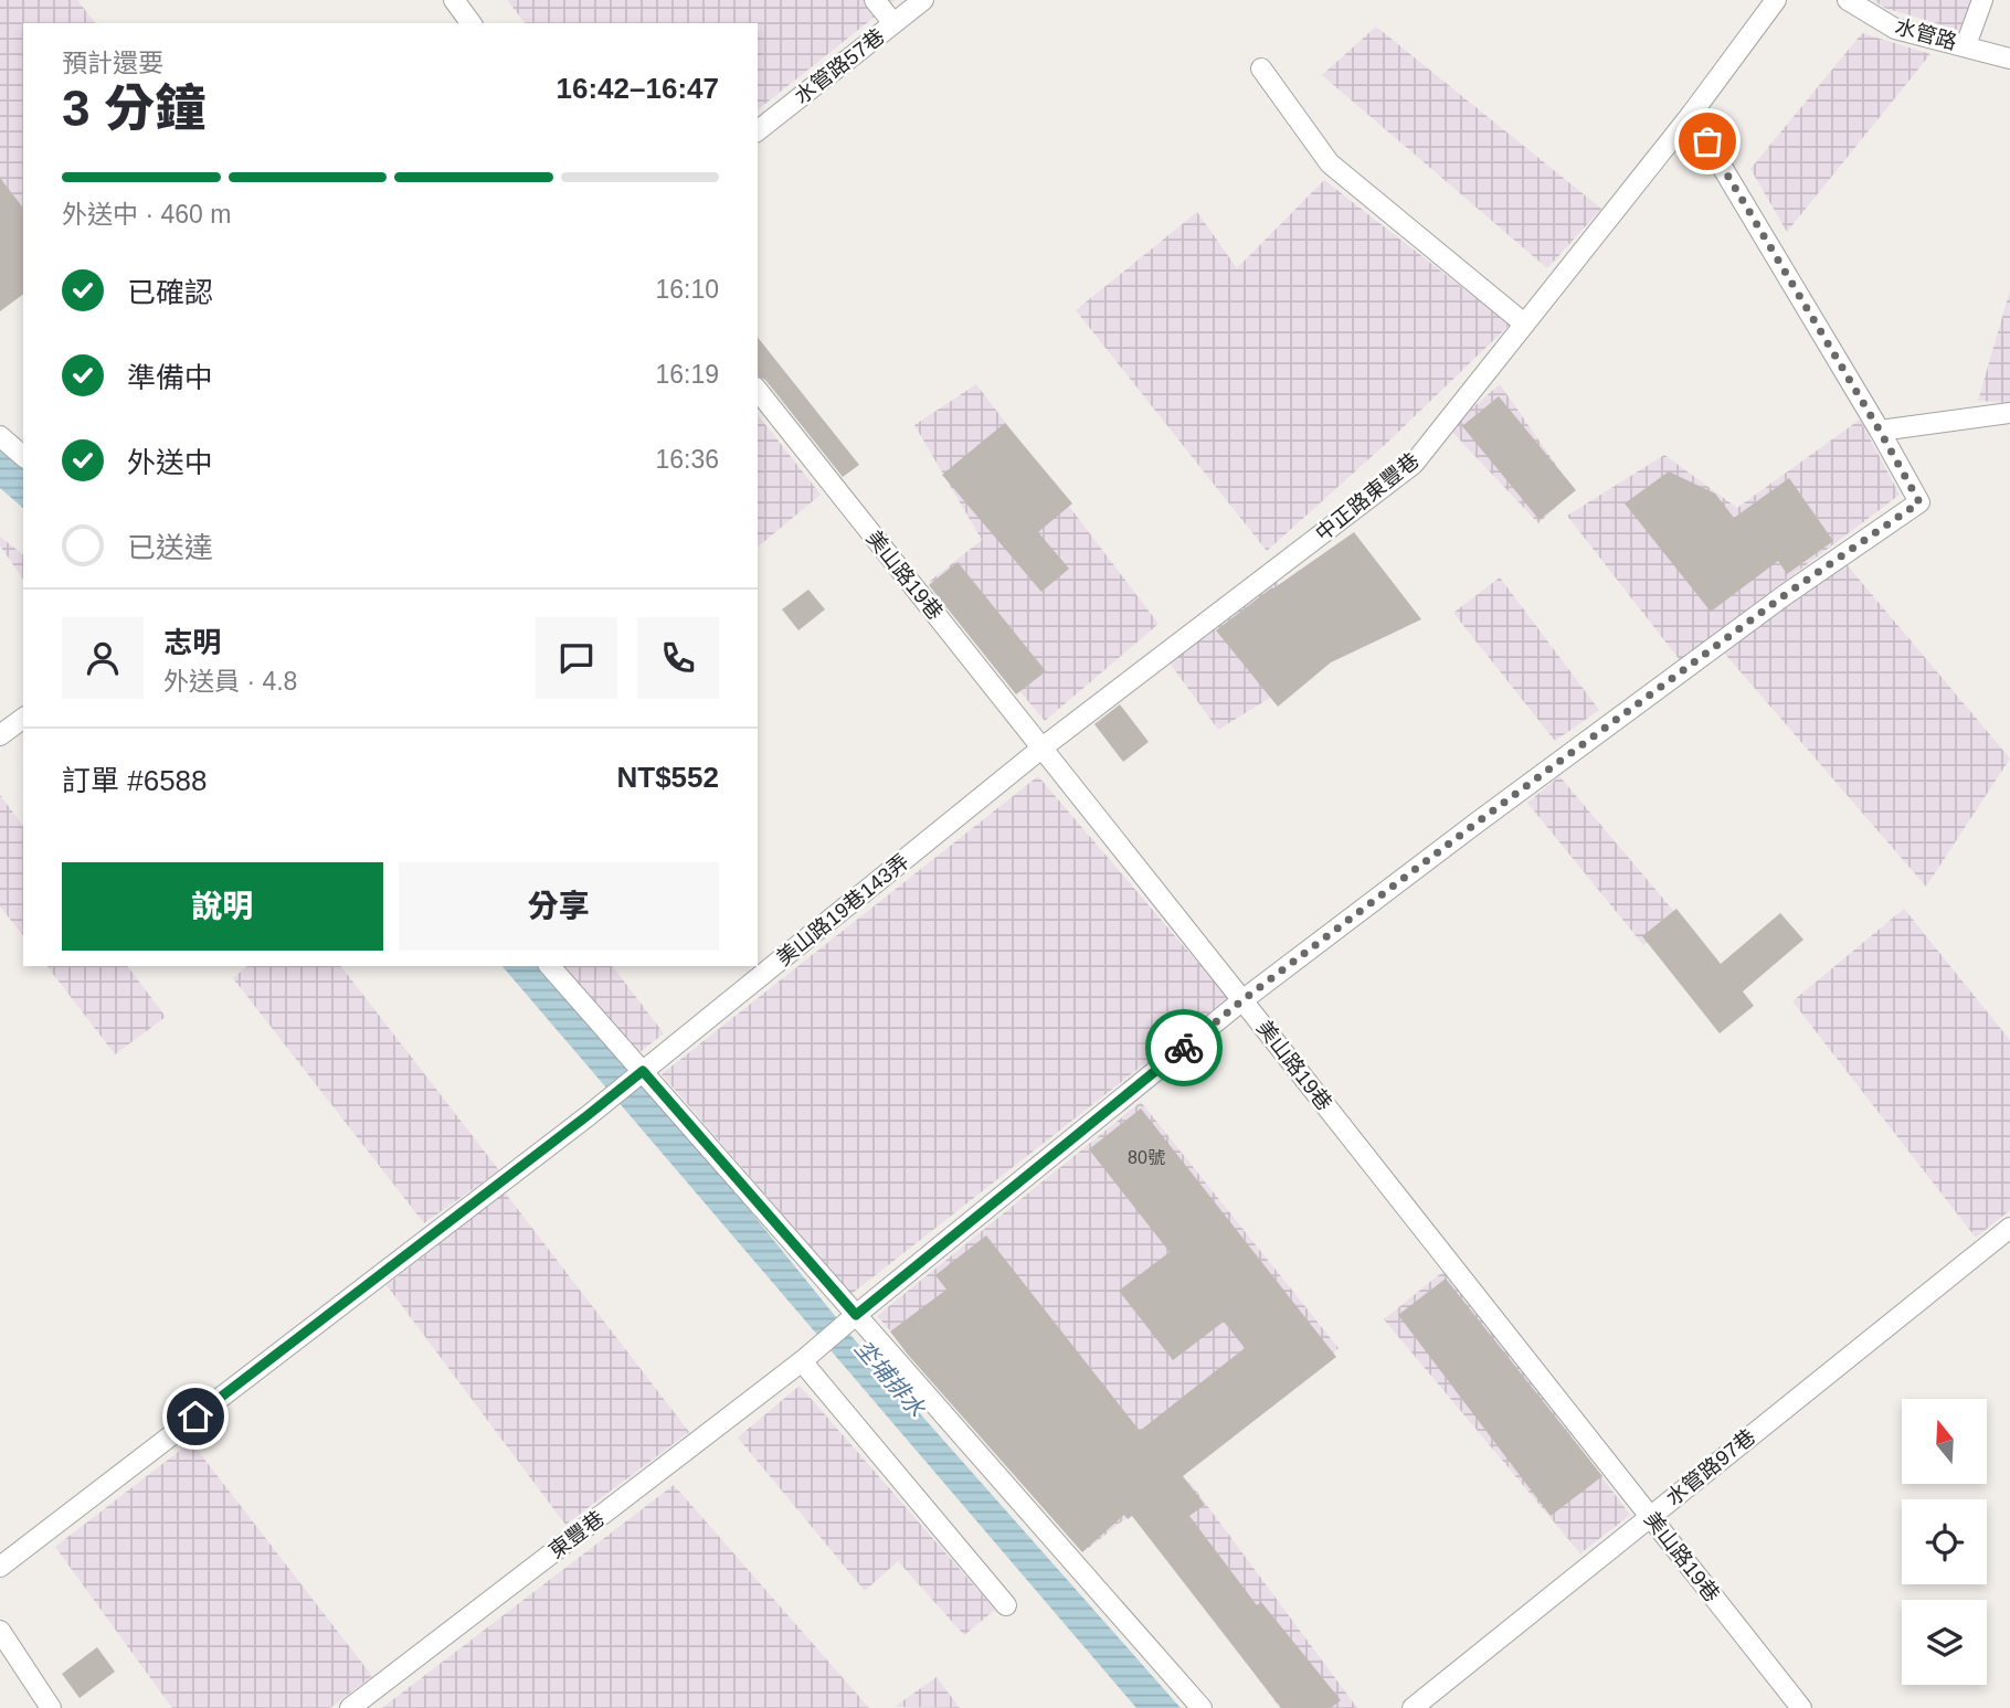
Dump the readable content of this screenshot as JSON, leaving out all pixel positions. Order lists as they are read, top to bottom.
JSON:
{
  "streets": {
    "street": [
      "水管路",
      "水管路57巷",
      "中正路東豐巷",
      "美山路19巷",
      "美山路19巷143弄",
      "水管路97巷",
      "東豐巷"
    ]
  },
  "crossings": [
    ["中正路東豐巷", "美山路19巷"],
    ["中正路東豐巷", "美山路19巷143弄"],
    ["美山路19巷", "美山路19巷143弄"],
    ["美山路19巷", "水管路97巷"]
  ],
  "water": ["坔埔排水"],
  "house_numbers": ["80號"],
  "north": "top",
  "page": {
    "heading": ["3 分鐘", "預計還要", "16:42–16:47"],
    "panel": [
      "志明",
      "外送員 · 4.8",
      "訂單 #6588",
      "NT$552"
    ],
    "bar": "外送中 · 460 m",
    "list": [
      ["已確認", "16:10"],
      ["準備中", "16:19"],
      ["外送中", "16:36"],
      "已送達"
    ],
    "buttons": ["說明", "分享"]
  }
}
